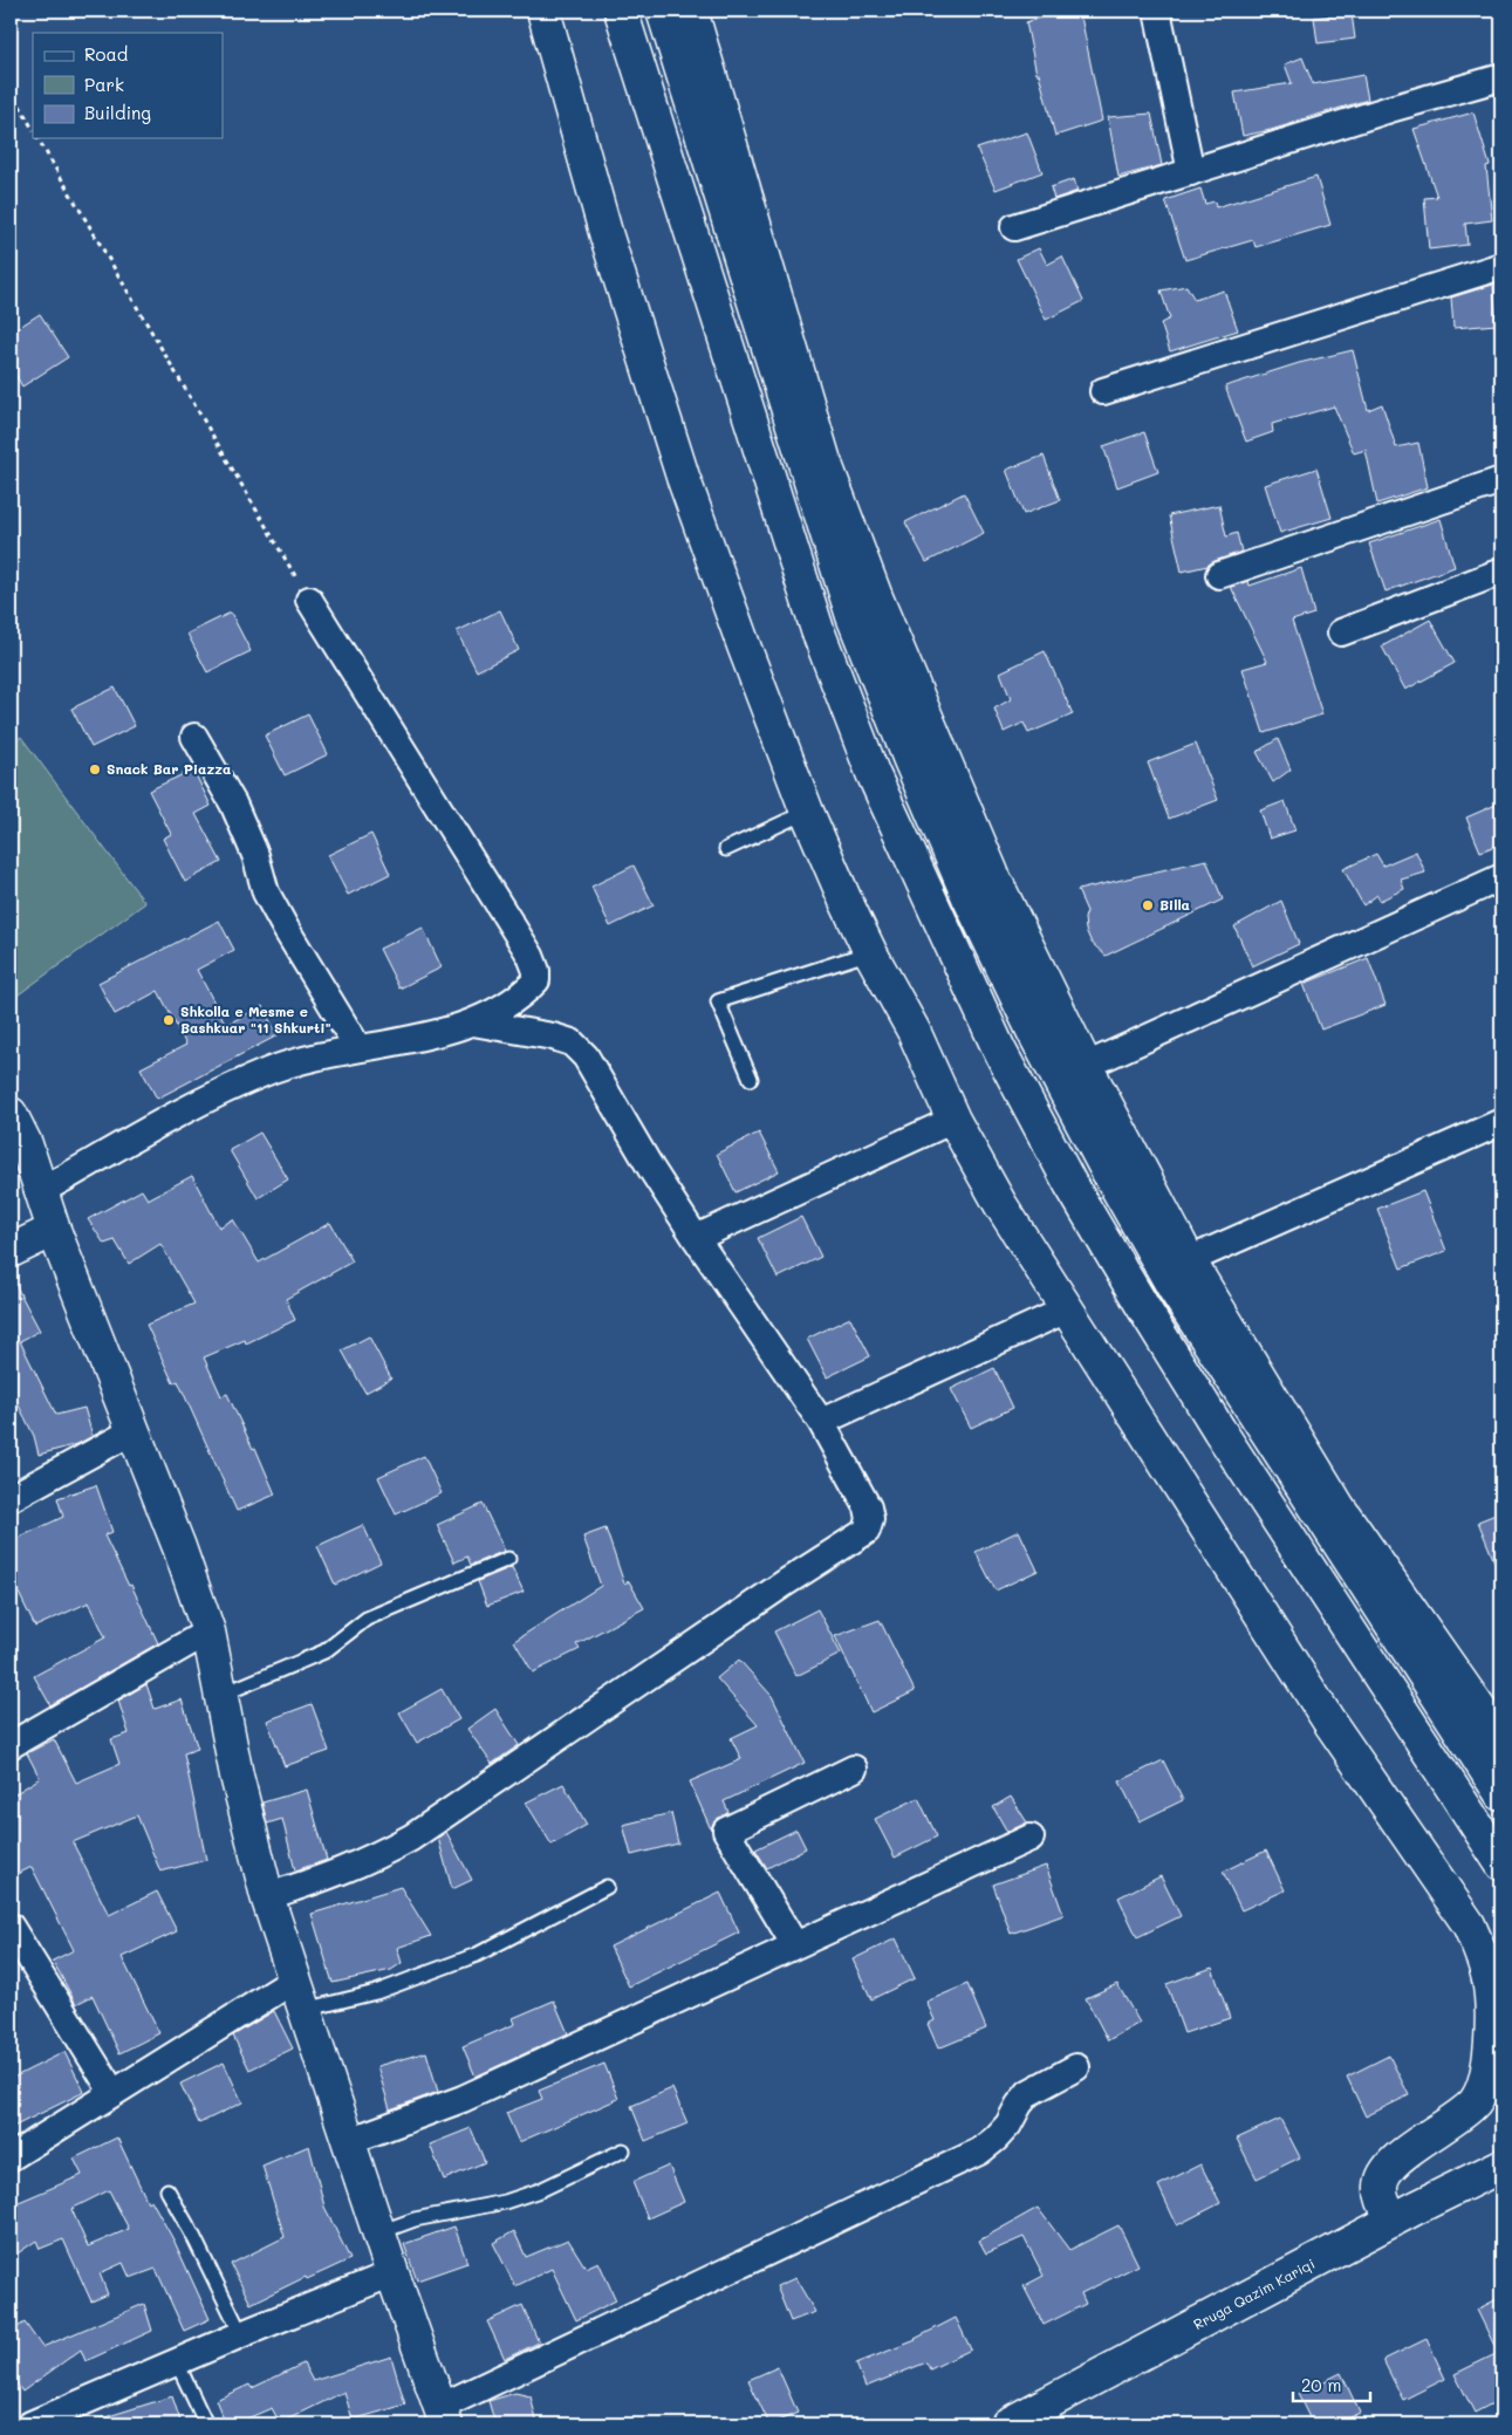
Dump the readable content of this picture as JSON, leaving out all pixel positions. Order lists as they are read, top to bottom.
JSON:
{
  "streets": {
    "main road": ["Rruga Qazim Kariqi"]
  },
  "places": ["Snack Bar Piazza", "Billa", "Shkolla e Mesme e Bashkuar \"11 Shkurti\""],
  "legend": ["Road", "Park", "Building"],
  "scale_bar": "20 m"
}
